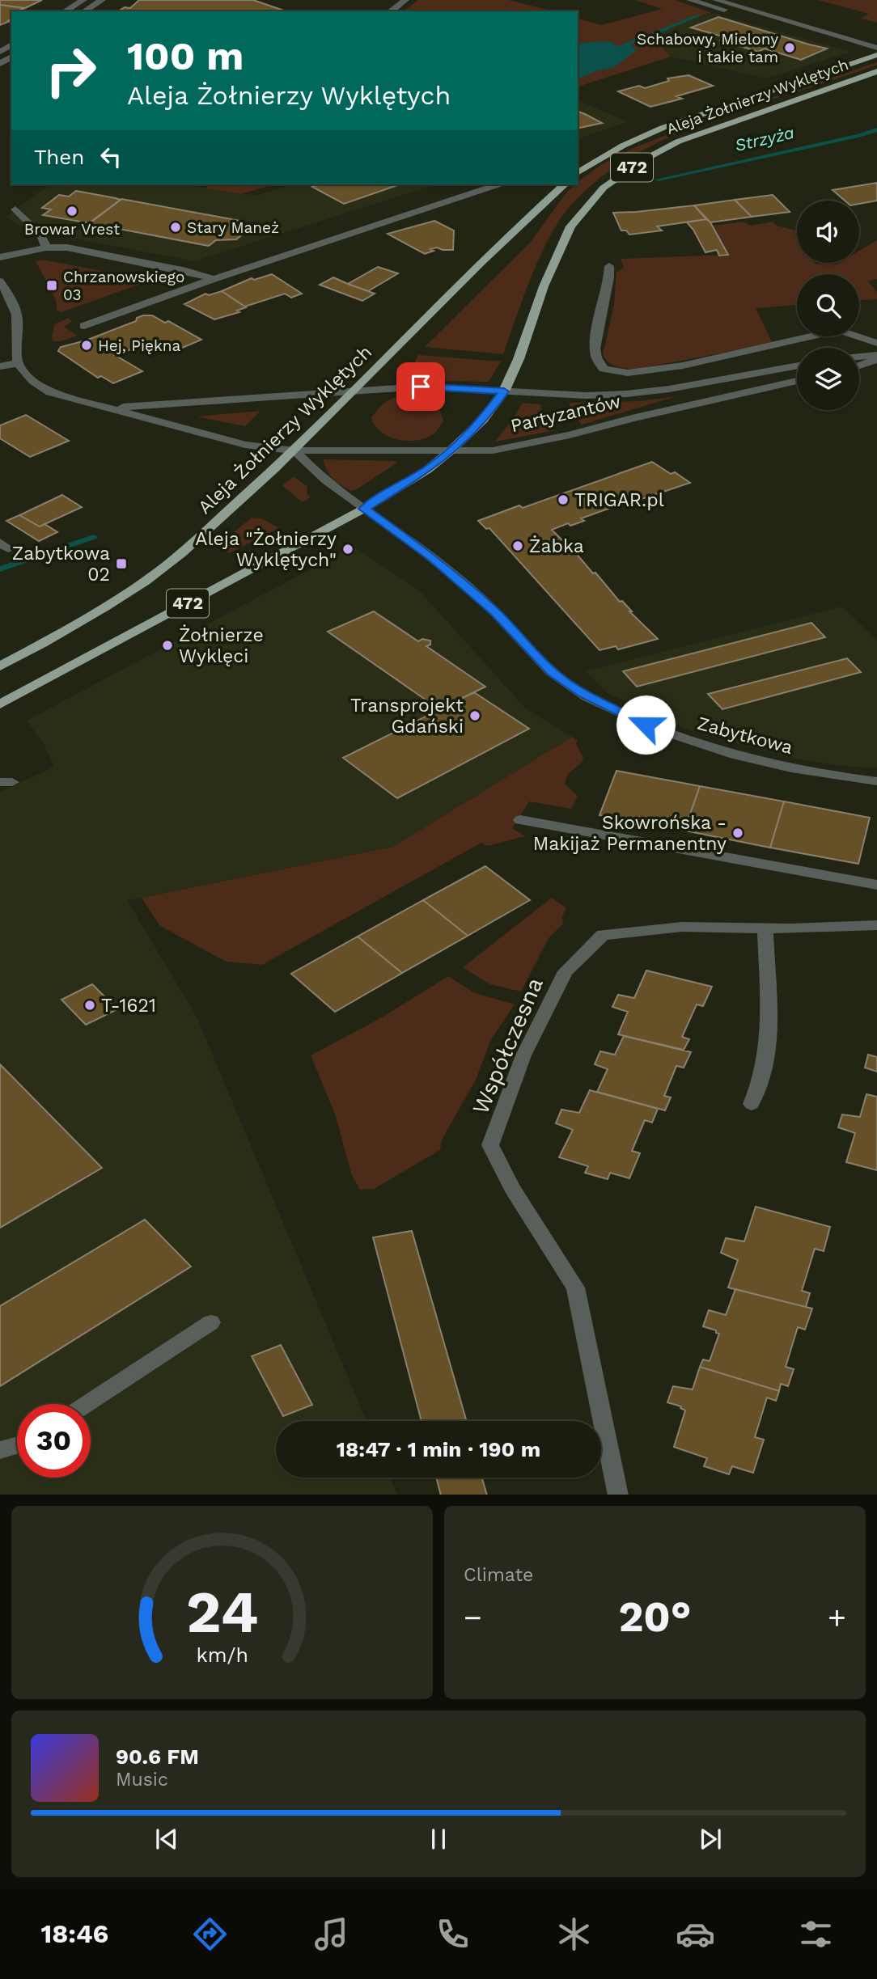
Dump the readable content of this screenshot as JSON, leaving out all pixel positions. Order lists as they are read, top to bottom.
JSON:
{
  "streets": {
    "main road": ["Aleja Żołnierzy Wyklętych", "472"],
    "street": ["Partyzantów", "Zabytkowa", "Współczesna"]
  },
  "crossings": [
    ["Aleja Żołnierzy Wyklętych", "Partyzantów"],
    ["Aleja Żołnierzy Wyklętych", "Zabytkowa"],
    ["Partyzantów", "Zabytkowa"]
  ],
  "water": ["Strzyża"],
  "places": {
    "other": [
      "Schabowy, Mielony i takie tam",
      "Browar Vrest",
      "Stary Maneż",
      "Hej, Piękna",
      "TRIGAR.pl",
      "Żabka",
      "Aleja \"Żołnierzy Wyklętych\"",
      "Żołnierze Wyklęci",
      "Transprojekt Gdański",
      "Skowrońska - Makijaż Permanentny",
      "T-1621"
    ],
    "transit": ["Chrzanowskiego 03", "Zabytkowa 02"]
  },
  "page": {
    "turn": ["100 m", "Aleja Żołnierzy Wyklętych"],
    "then": "Then",
    "limit": "30",
    "trip": "18:47 · 1 min · 190 m",
    "tile": "Climate",
    "heat": ["−", "20°", "+"],
    "song": ["90.6 FM", "Music"],
    "tabs": "18:46",
    "gauge": ["24", "km/h"]
  }
}
